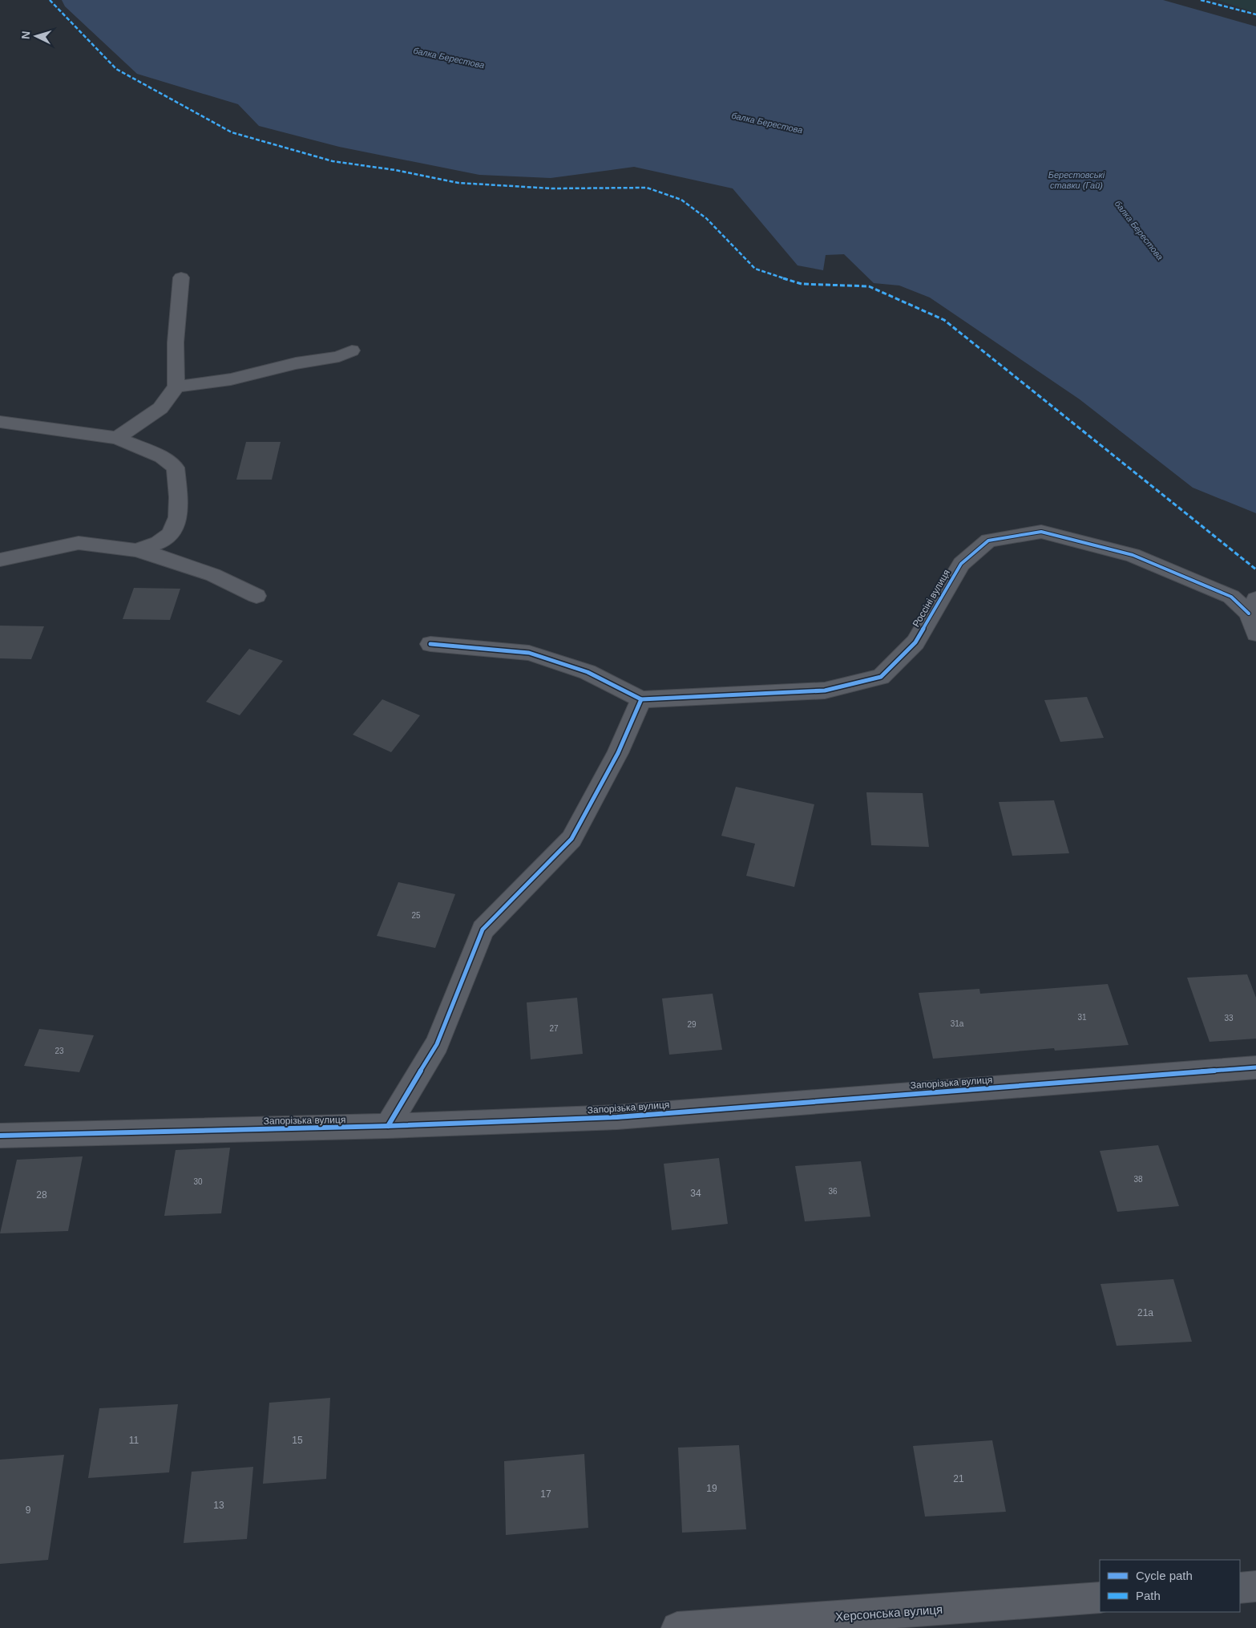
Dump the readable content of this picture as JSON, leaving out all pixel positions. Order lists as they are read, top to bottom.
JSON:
{
  "streets": {
    "street": ["Россіні вулиця", "Запорізька вулиця", "Херсонська вулиця"]
  },
  "water": ["балка Берестова", "Берестовські ставки (Гай)"],
  "house_numbers": [
    "25",
    "31",
    "33",
    "31а",
    "29",
    "27",
    "23",
    "38",
    "30",
    "36",
    "34",
    "28",
    "21а",
    "11",
    "15",
    "21",
    "19",
    "17",
    "13",
    "9"
  ],
  "legend": ["Cycle path", "Path"],
  "north": "left"
}
